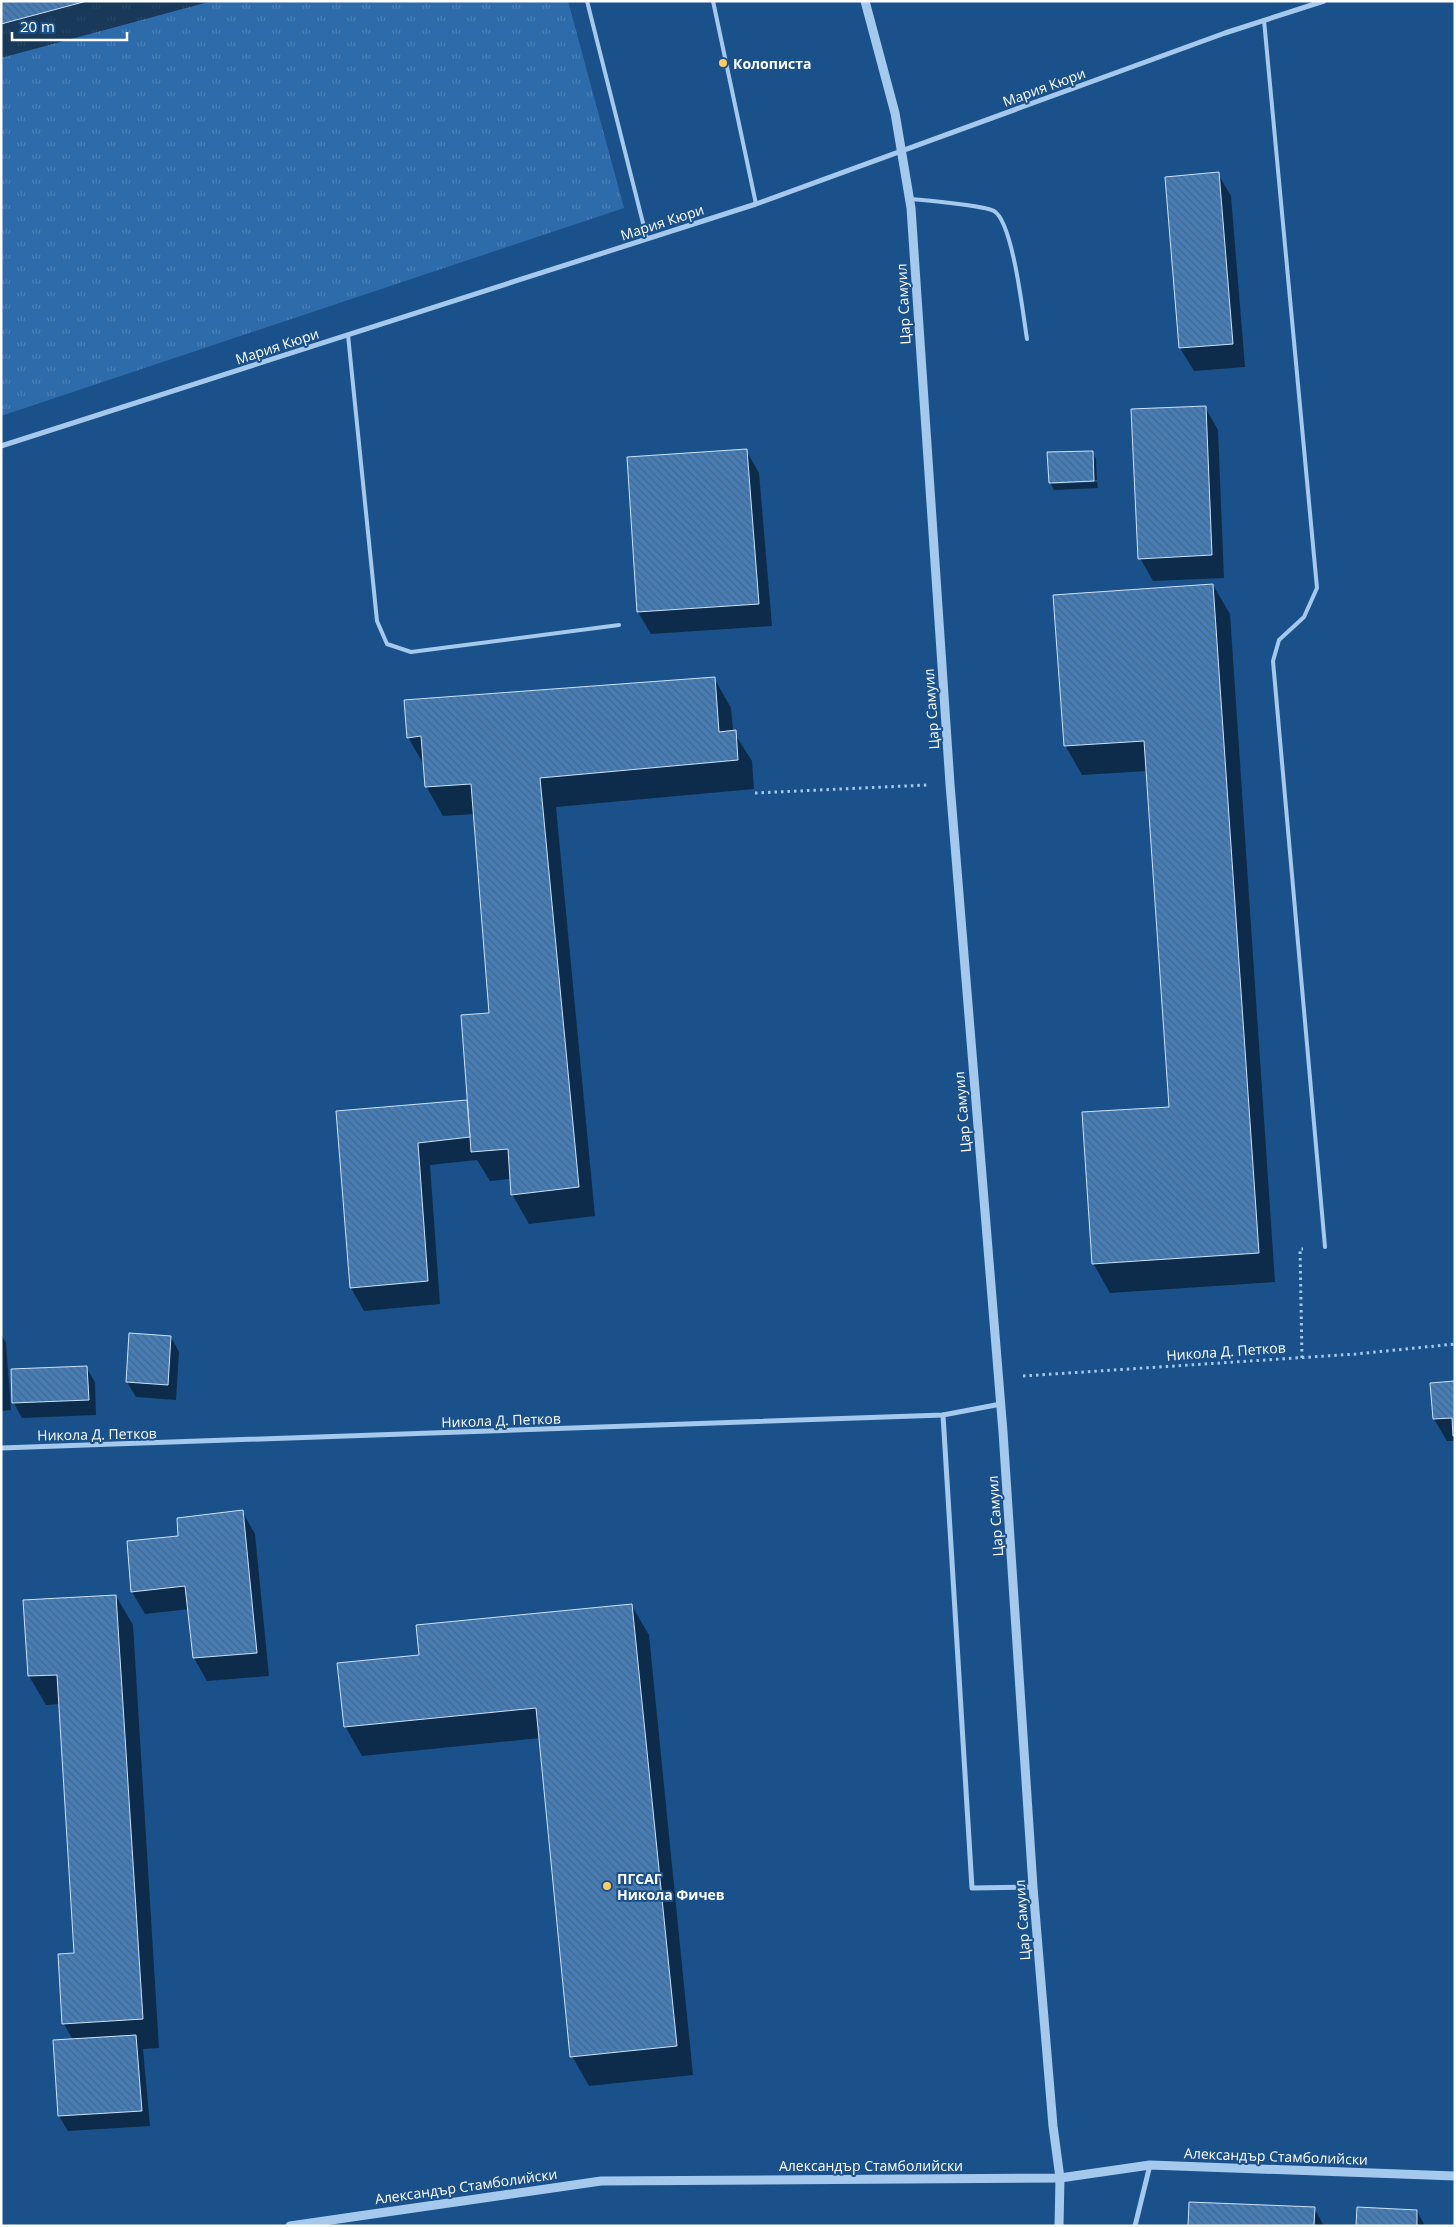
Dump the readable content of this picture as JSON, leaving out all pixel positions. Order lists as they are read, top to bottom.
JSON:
{
  "streets": {
    "street": [
      "Мария Кюри",
      "Цар Самуил",
      "Никола Д. Петков",
      "Александър Стамболийски"
    ]
  },
  "crossings": [
    ["Мария Кюри", "Цар Самуил"],
    ["Цар Самуил", "Никола Д. Петков"],
    ["Цар Самуил", "Александър Стамболийски"]
  ],
  "places": ["Колописта", "ПГСАГ Никола Фичев"],
  "scale_bar": "20 m"
}
